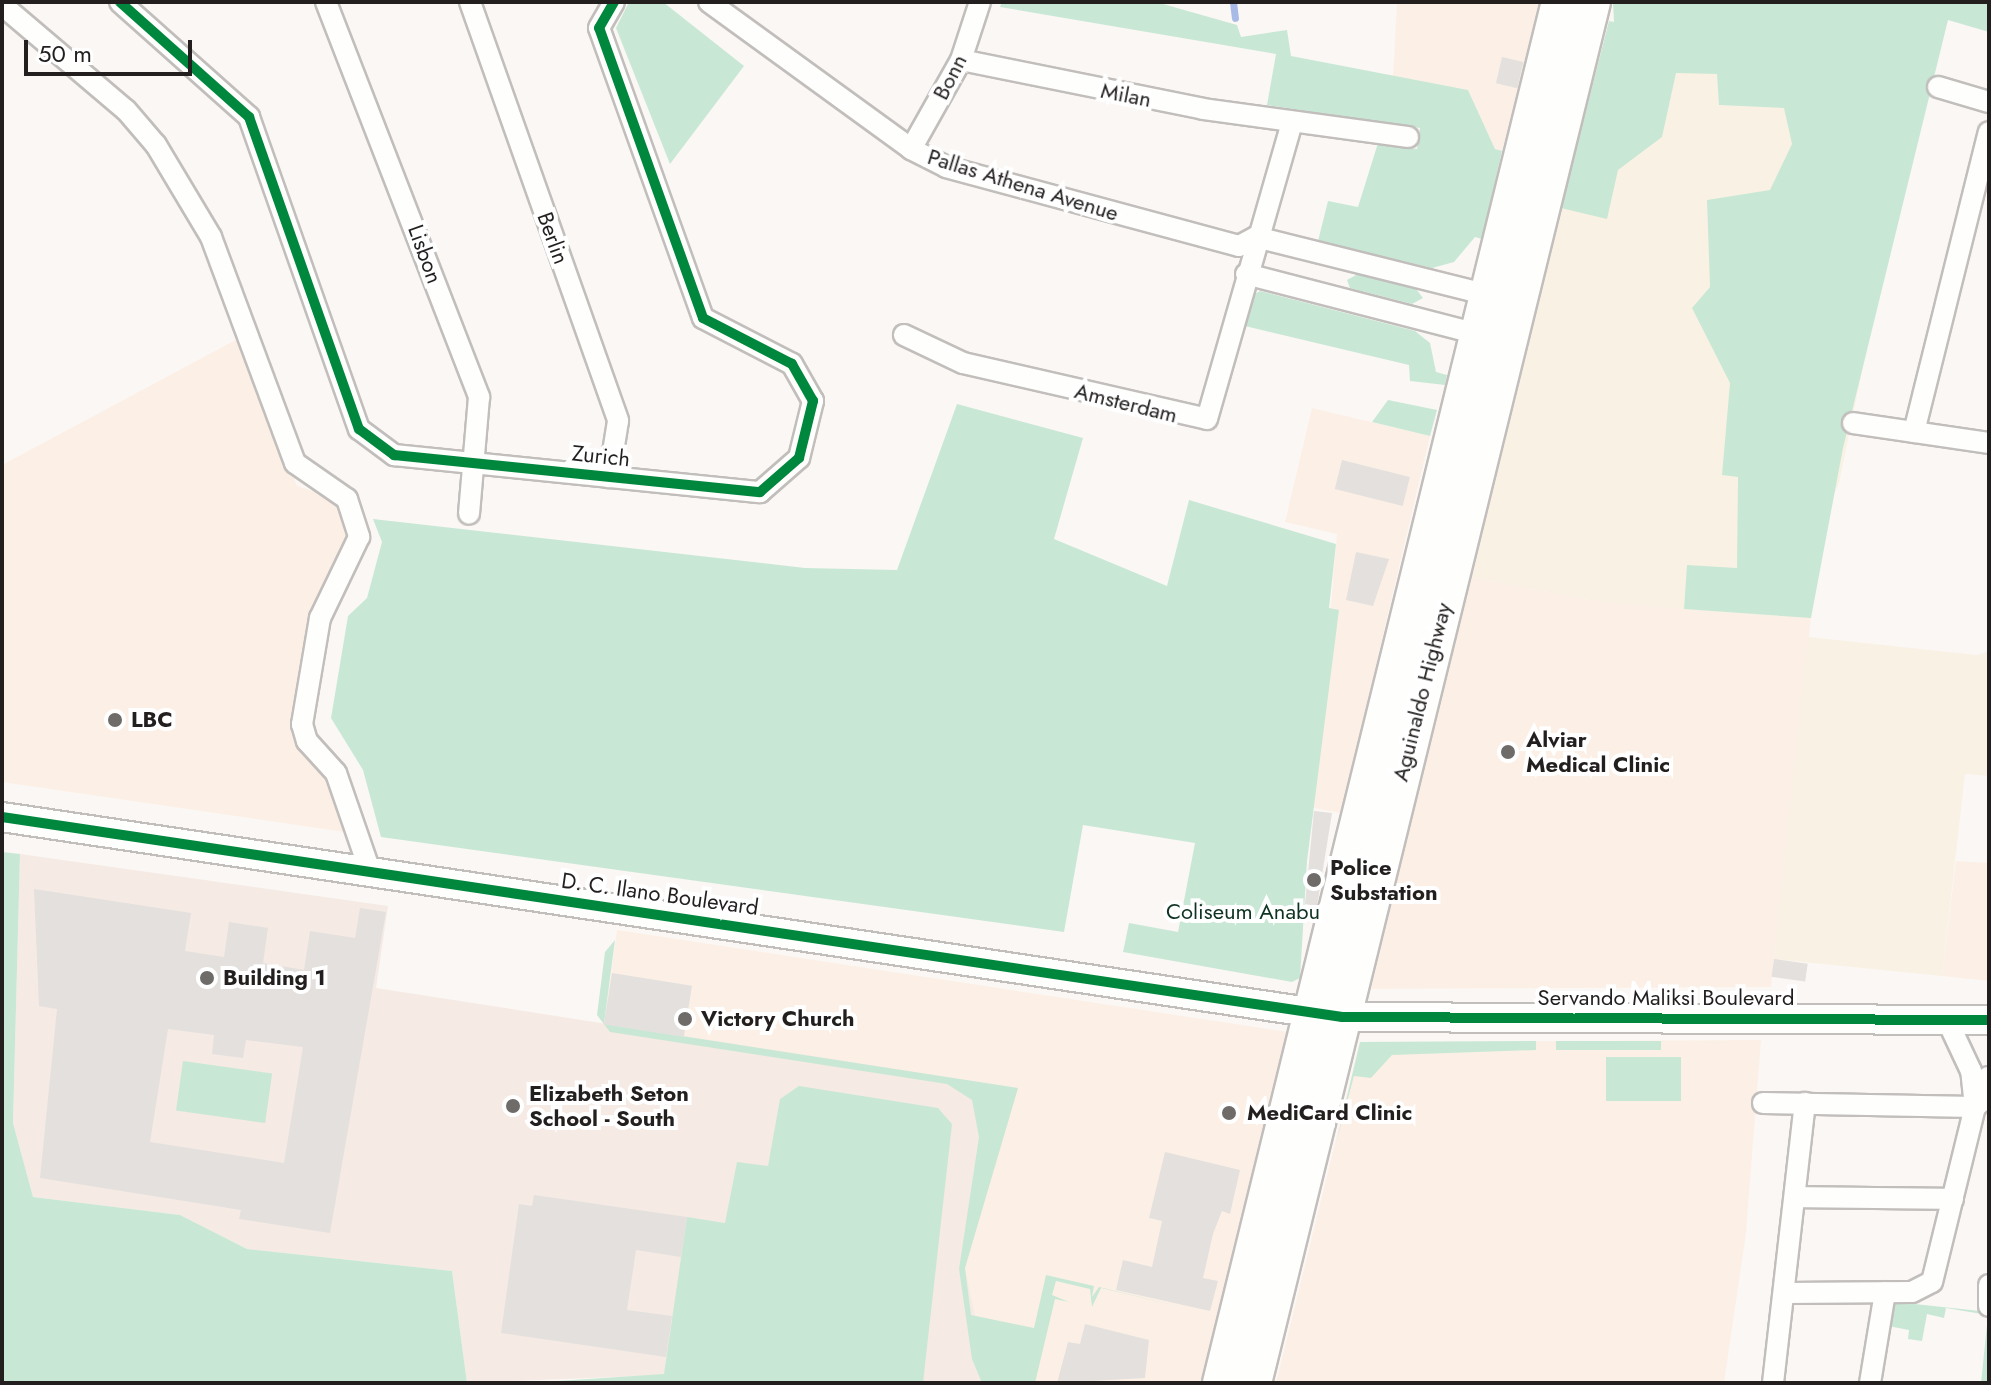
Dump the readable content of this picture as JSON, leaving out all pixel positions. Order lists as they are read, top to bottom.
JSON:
{
  "streets": {
    "highway": ["Aguinaldo Highway"],
    "street": [
      "Bonn",
      "Milan",
      "Pallas Athena Avenue",
      "Berlin",
      "Lisbon",
      "Amsterdam",
      "Zurich",
      "D. C. Ilano Boulevard",
      "Servando Maliksi Boulevard"
    ]
  },
  "crossings": [
    ["Bonn", "Milan"],
    ["Bonn", "Pallas Athena Avenue"],
    ["Pallas Athena Avenue", "Aguinaldo Highway"],
    ["Berlin", "Zurich"],
    ["Lisbon", "Zurich"],
    ["Aguinaldo Highway", "D. C. Ilano Boulevard"],
    ["Aguinaldo Highway", "Servando Maliksi Boulevard"],
    ["D. C. Ilano Boulevard", "Servando Maliksi Boulevard"]
  ],
  "parks": ["Coliseum Anabu"],
  "places": [
    "LBC",
    "Alviar Medical Clinic",
    "Police Substation",
    "Building 1",
    "Victory Church",
    "Elizabeth Seton School - South",
    "MediCard Clinic"
  ],
  "scale_bar": "50 m"
}
